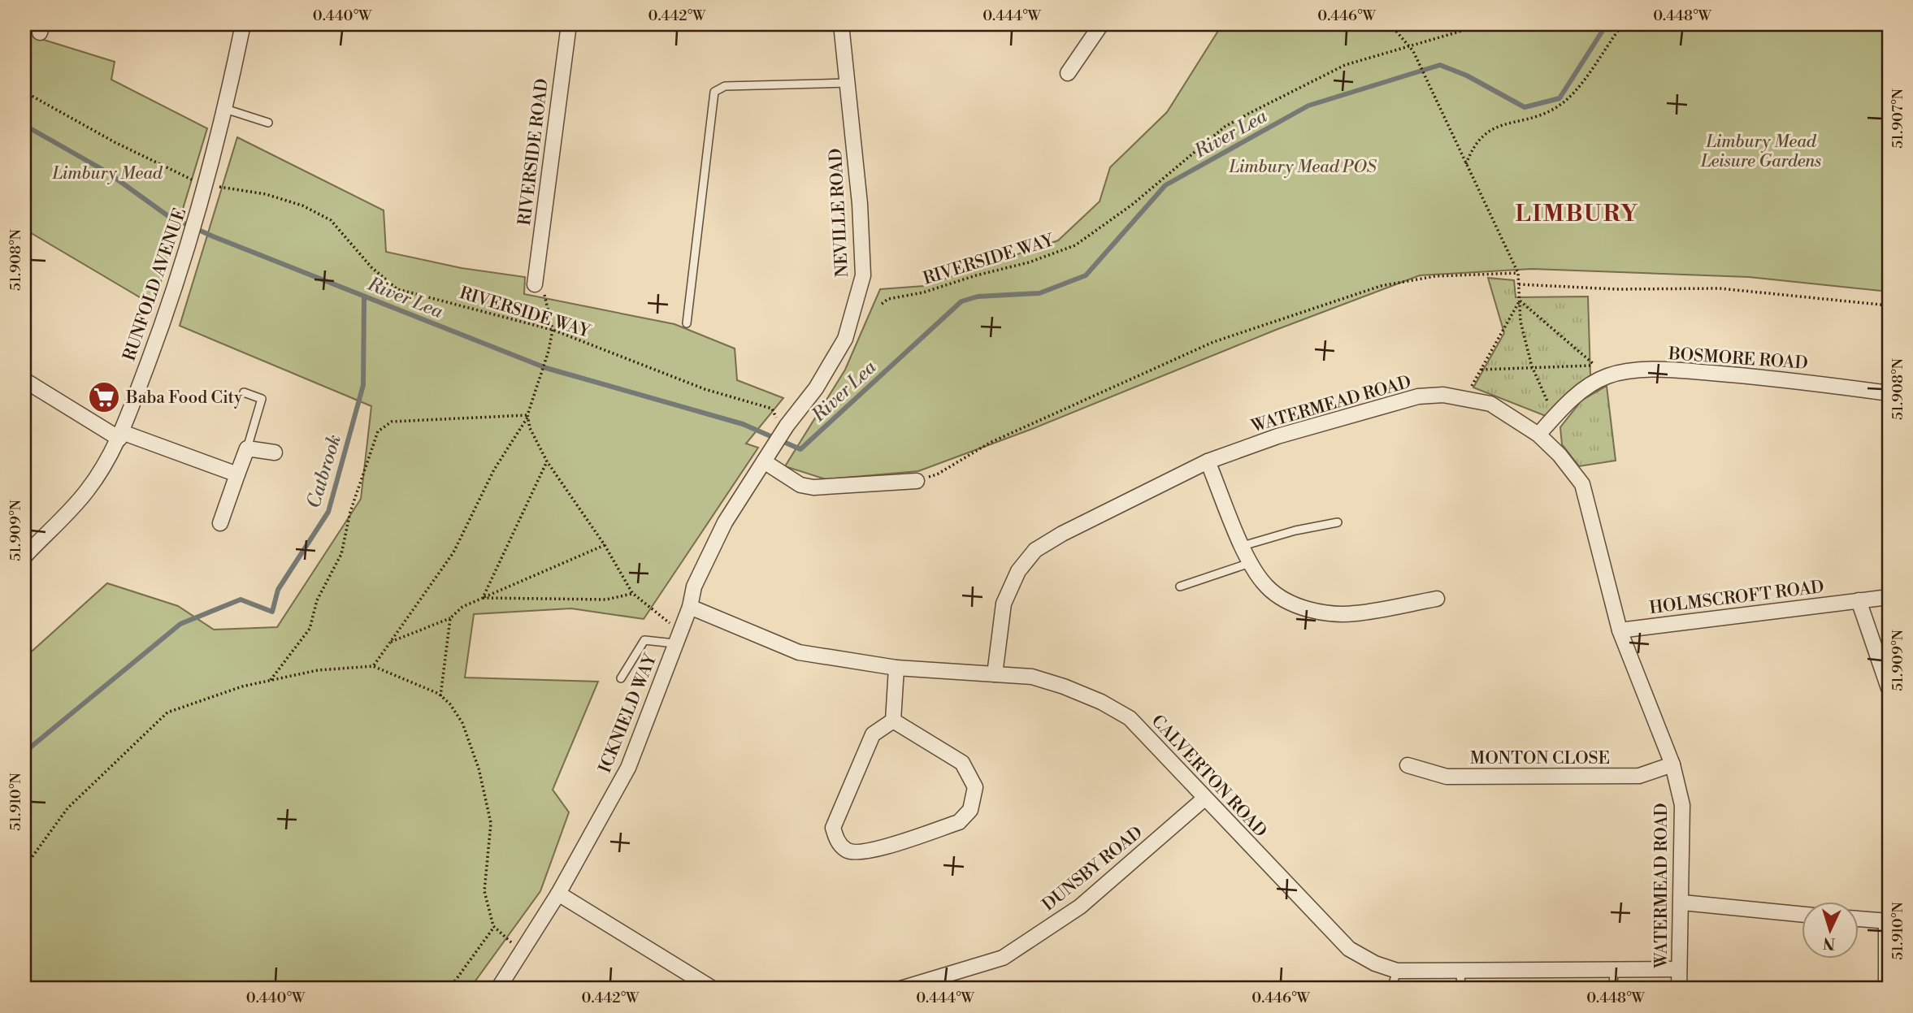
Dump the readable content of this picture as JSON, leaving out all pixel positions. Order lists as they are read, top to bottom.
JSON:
{
  "streets": {
    "street": [
      "RIVERSIDE ROAD",
      "NEVILLE ROAD",
      "RUNFOLD AVENUE",
      "BOSMORE ROAD",
      "WATERMEAD ROAD",
      "HOLMSCROFT ROAD",
      "ICKNIELD WAY",
      "MONTON CLOSE",
      "CALVERTON ROAD",
      "DUNSBY ROAD"
    ],
    "path": ["RIVERSIDE WAY"]
  },
  "crossings": [
    ["NEVILLE ROAD", "RIVERSIDE WAY"],
    ["NEVILLE ROAD", "ICKNIELD WAY"],
    ["BOSMORE ROAD", "WATERMEAD ROAD"],
    ["WATERMEAD ROAD", "HOLMSCROFT ROAD"],
    ["WATERMEAD ROAD", "MONTON CLOSE"],
    ["WATERMEAD ROAD", "CALVERTON ROAD"],
    ["ICKNIELD WAY", "CALVERTON ROAD"],
    ["CALVERTON ROAD", "DUNSBY ROAD"]
  ],
  "districts": ["LIMBURY"],
  "water": ["River Lea", "Catbrook"],
  "parks": ["Limbury Mead Leisure Gardens", "Limbury Mead POS", "Limbury Mead"],
  "places": {
    "supermarket": ["Baba Food City"]
  },
  "north": "bottom",
  "coordinates": [
    "0.440°W",
    "0.442°W",
    "0.444°W",
    "0.446°W",
    "0.448°W",
    "51.907°N",
    "51.908°N",
    "51.909°N",
    "51.910°N"
  ]
}
